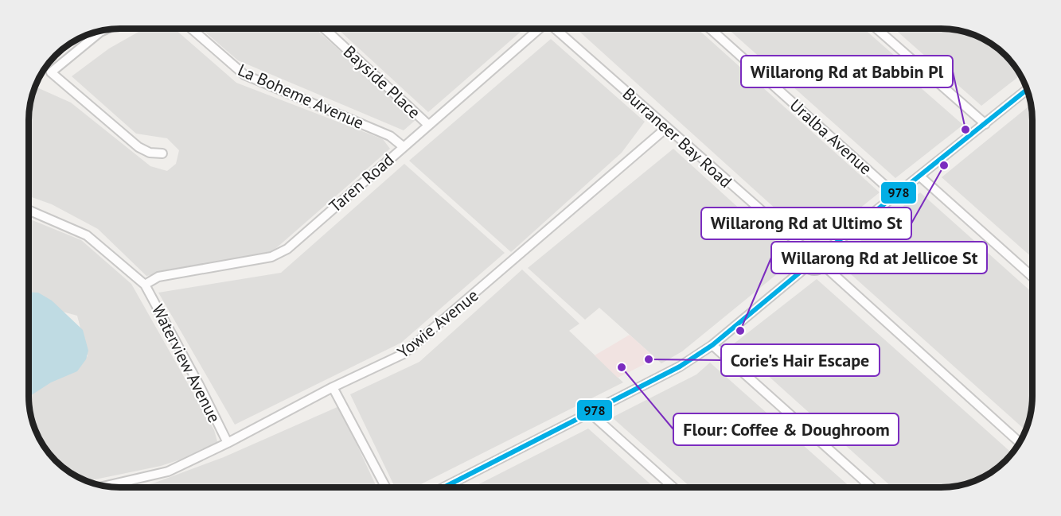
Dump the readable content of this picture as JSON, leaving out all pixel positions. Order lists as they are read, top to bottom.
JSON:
{
  "streets": {
    "street": [
      "Bayside Place",
      "La Boheme Avenue",
      "Uralba Avenue",
      "Burraneer Bay Road",
      "Taren Road",
      "Yowie Avenue",
      "Waterview Avenue"
    ]
  },
  "crossings": [
    ["Bayside Place", "Taren Road"],
    ["La Boheme Avenue", "Taren Road"],
    ["Burraneer Bay Road", "Yowie Avenue"],
    ["Taren Road", "Waterview Avenue"],
    ["Yowie Avenue", "Waterview Avenue"]
  ],
  "places": [
    "Willarong Rd at Babbin Pl",
    "Willarong Rd at Ultimo St",
    "Willarong Rd at Jellicoe St",
    "Corie's Hair Escape",
    "Flour: Coffee & Doughroom"
  ],
  "lines": ["transit line 978"]
}
